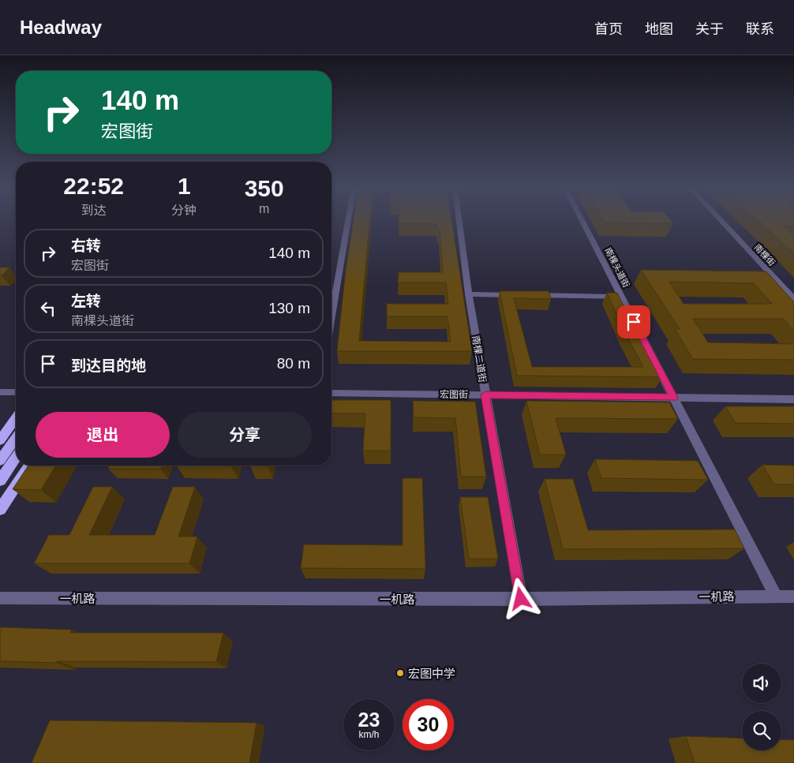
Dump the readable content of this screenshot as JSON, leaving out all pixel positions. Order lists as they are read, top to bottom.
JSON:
{
  "streets": {
    "street": [
      "南棵街",
      "南棵头道街",
      "南棵二道街",
      "宏图街",
      "一机路"
    ]
  },
  "crossings": [
    ["南棵头道街", "宏图街"],
    ["南棵头道街", "一机路"],
    ["南棵二道街", "宏图街"],
    ["南棵二道街", "一机路"]
  ],
  "places": ["宏图中学"],
  "page": {
    "header": "Headway",
    "nav": [
      "首页",
      "地图",
      "关于",
      "联系"
    ],
    "turn": ["140 m", "宏图街"],
    "eta": [
      "22:52",
      "到达",
      "1",
      "分钟",
      "350",
      "m"
    ],
    "list": [
      {
        "name": "右转",
        "note": "宏图街",
        "value": "140 m"
      },
      {
        "name": "左转",
        "note": "南棵头道街",
        "value": "130 m"
      },
      {
        "name": "到达目的地",
        "value": "80 m"
      }
    ],
    "buttons": ["退出", "分享"],
    "speed": "23 km/h",
    "limit": "30"
  }
}
